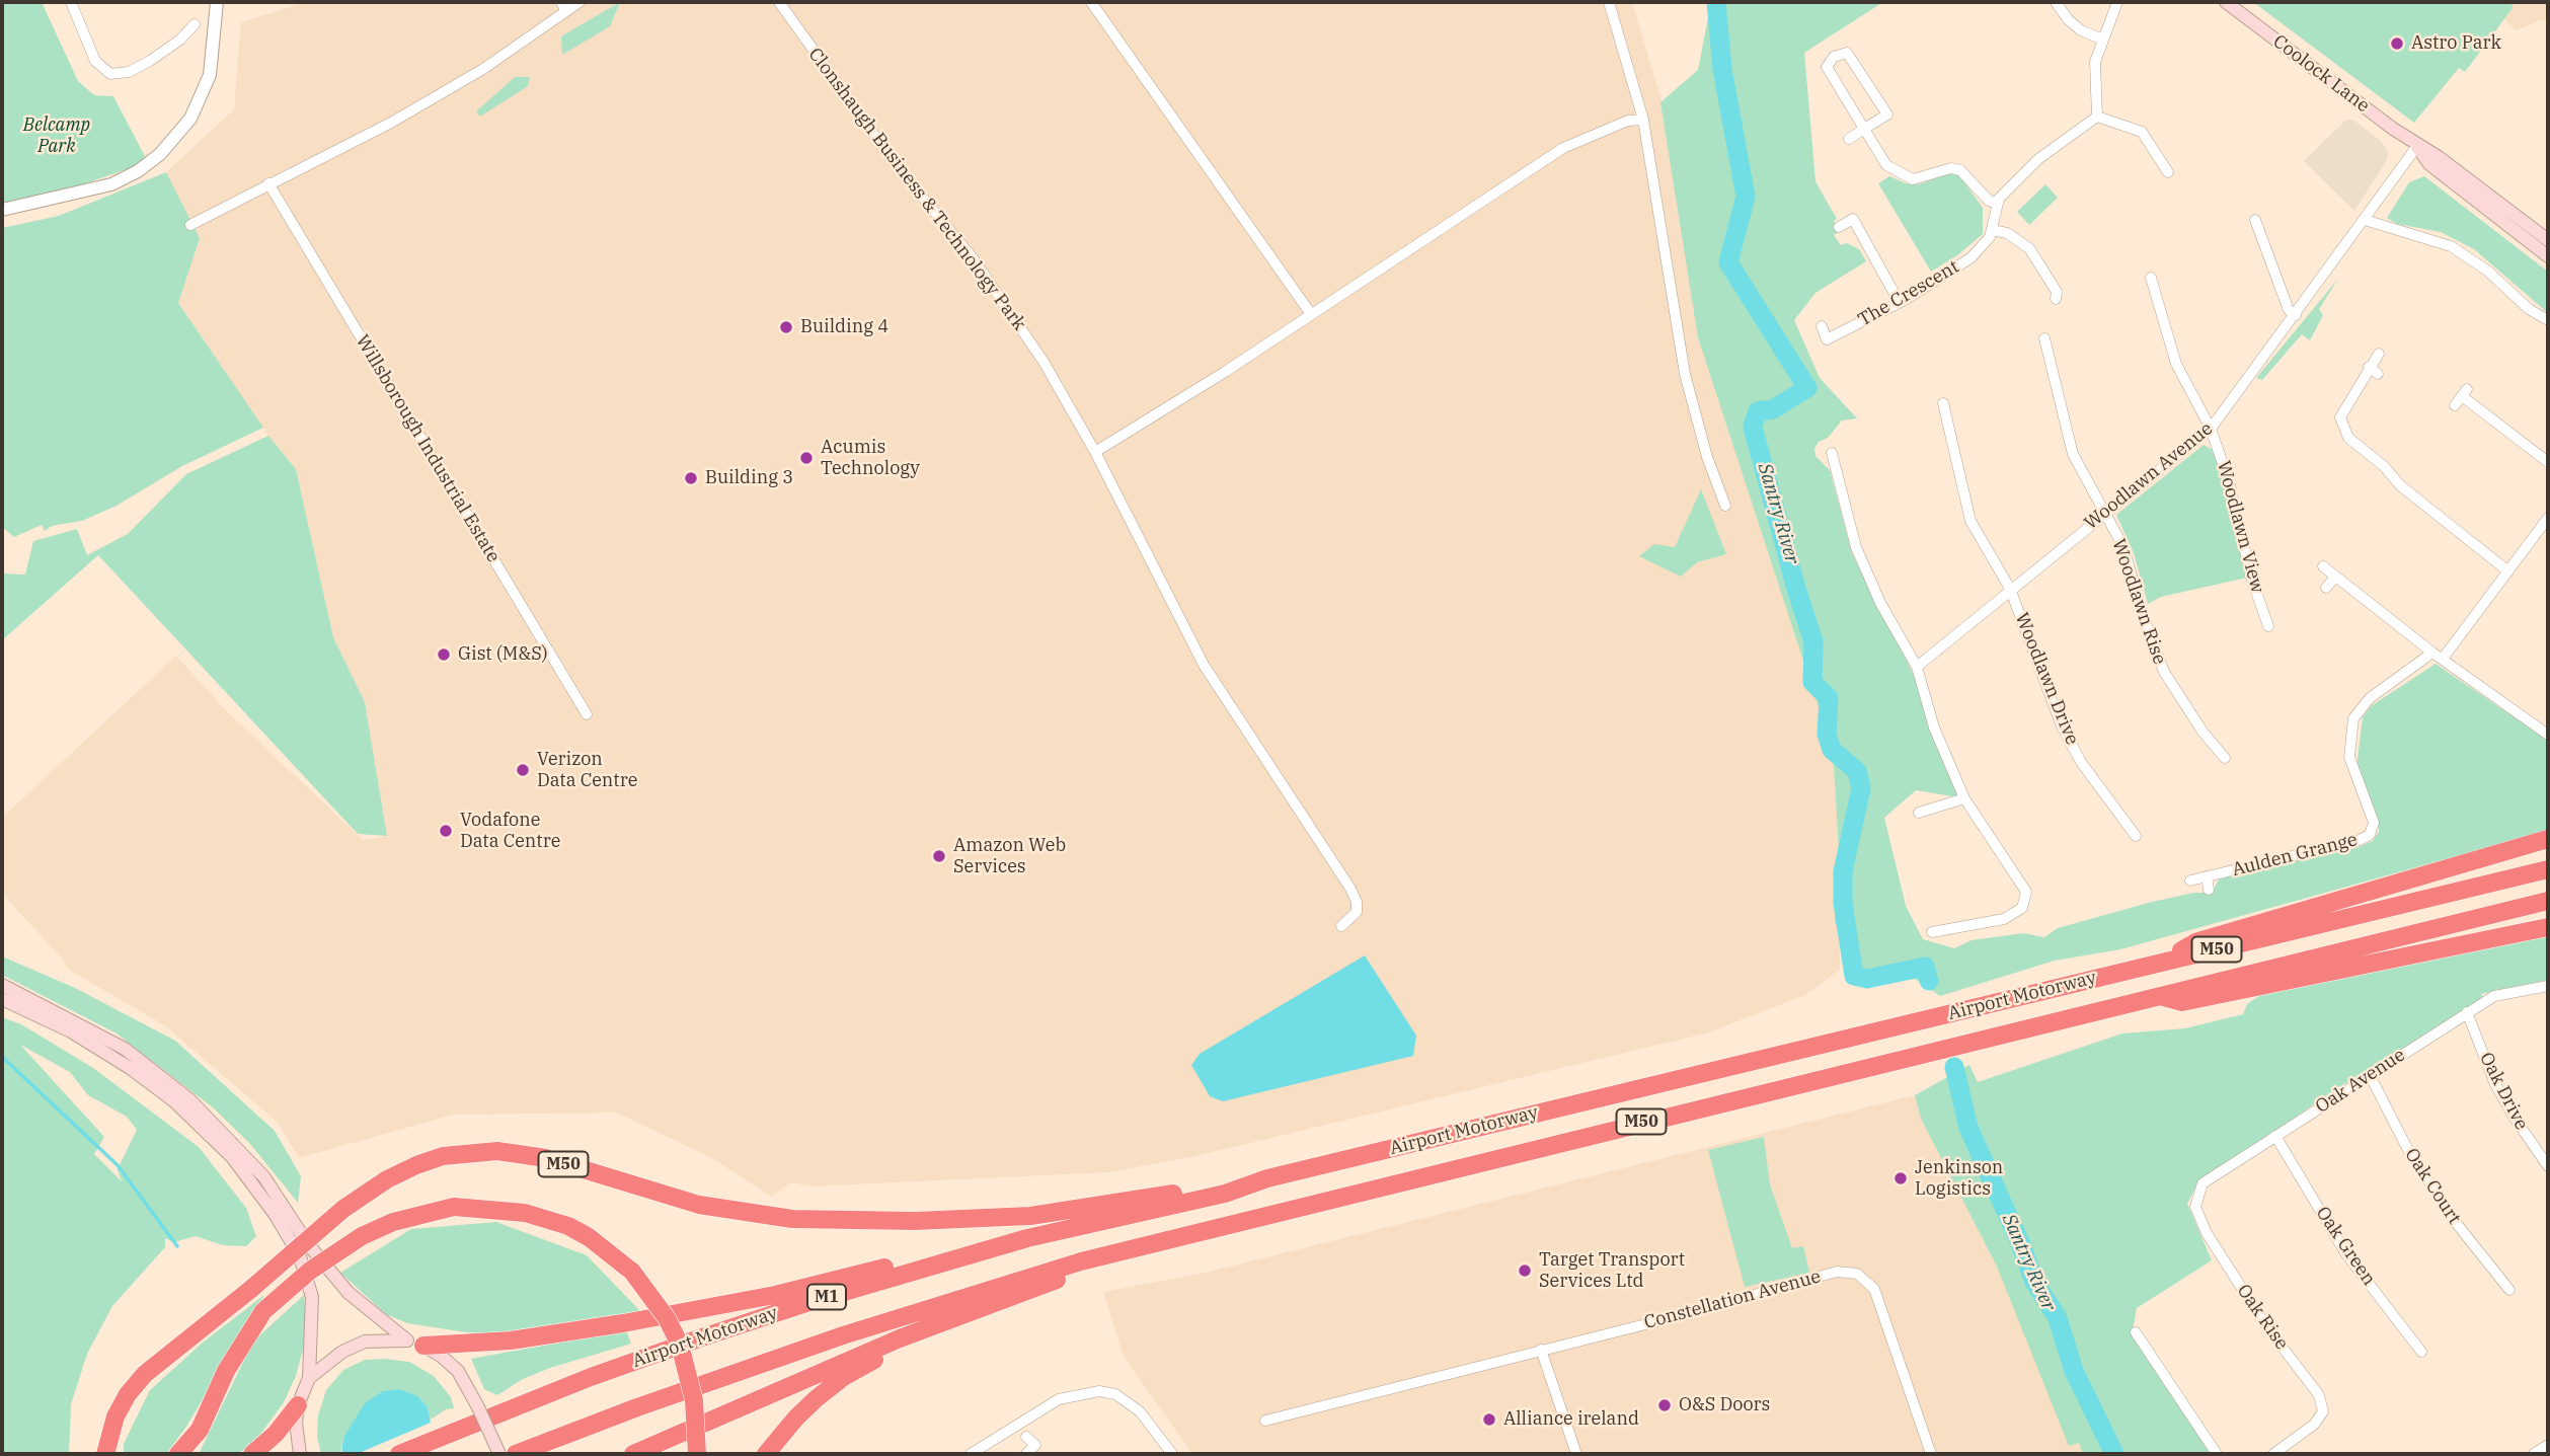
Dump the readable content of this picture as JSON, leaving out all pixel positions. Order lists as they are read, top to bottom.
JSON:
{
  "streets": {
    "highway": ["M50", "Airport Motorway", "M1"],
    "main road": ["Coolock Lane"],
    "street": [
      "Clonshaugh Business & Technology Park",
      "The Crescent",
      "Willsborough Industrial Estate",
      "Woodlawn Avenue",
      "Woodlawn View",
      "Woodlawn Rise",
      "Woodlawn Drive",
      "Aulden Grange",
      "Oak Avenue",
      "Oak Drive",
      "Oak Court",
      "Oak Green",
      "Constellation Avenue",
      "Oak Rise"
    ]
  },
  "crossings": [
    ["Coolock Lane", "Woodlawn Avenue"],
    ["Woodlawn Avenue", "Woodlawn View"],
    ["Woodlawn Avenue", "Woodlawn Rise"],
    ["Woodlawn Avenue", "Woodlawn Drive"],
    ["M50", "Airport Motorway"],
    ["Oak Avenue", "Oak Drive"],
    ["Oak Avenue", "Oak Court"],
    ["Oak Avenue", "Oak Green"],
    ["Oak Avenue", "Oak Rise"]
  ],
  "water": ["Santry River"],
  "parks": ["Belcamp Park"],
  "places": [
    "Astro Park",
    "Building 4",
    "Acumis Technology",
    "Building 3",
    "Gist (M&S)",
    "Verizon Data Centre",
    "Vodafone Data Centre",
    "Amazon Web Services",
    "Jenkinson Logistics",
    "Target Transport Services Ltd",
    "O&S Doors",
    "Alliance ireland"
  ]
}
